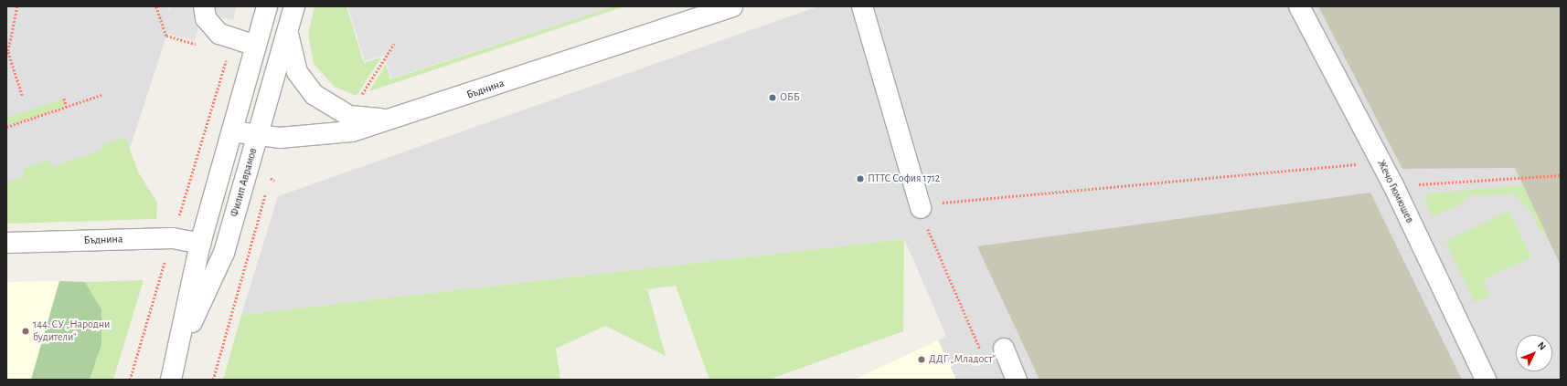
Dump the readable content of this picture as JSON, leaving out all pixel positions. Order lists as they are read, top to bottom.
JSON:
{
  "streets": {
    "street": ["Бъднина", "Филип Аврамов", "Жечо Гюмюшев"]
  },
  "crossings": [
    ["Бъднина", "Филип Аврамов"]
  ],
  "places": [
    "ОББ",
    "ПТТС София 1712",
    "144. СУ „Народни будители“",
    "ДДГ „Младост“"
  ],
  "north": "top right"
}
